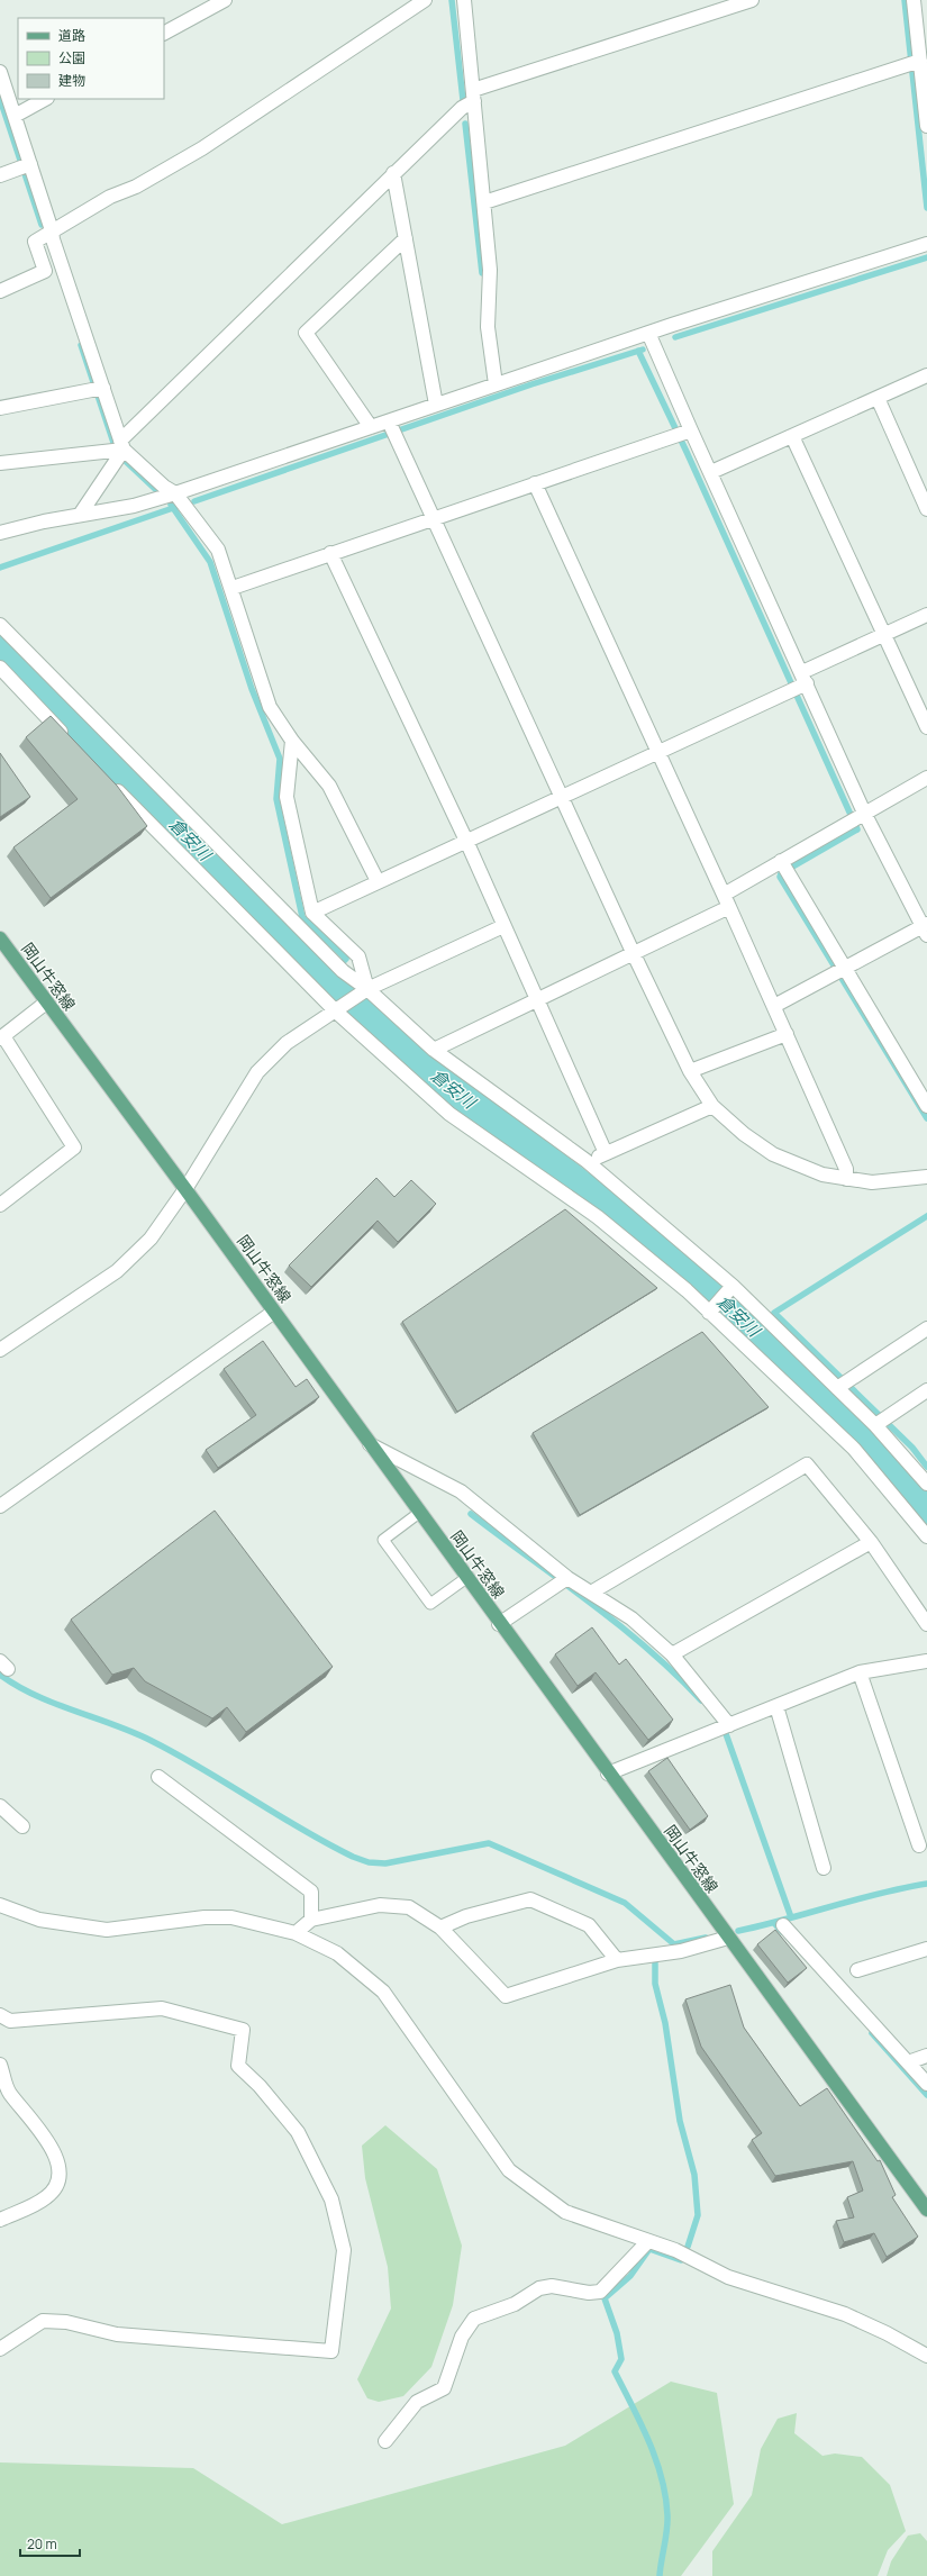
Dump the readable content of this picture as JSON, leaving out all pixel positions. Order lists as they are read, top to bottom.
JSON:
{
  "streets": {
    "main road": ["岡山牛窓線"]
  },
  "water": ["倉安川"],
  "legend": ["道路", "公園", "建物"],
  "scale_bar": "20 m"
}
